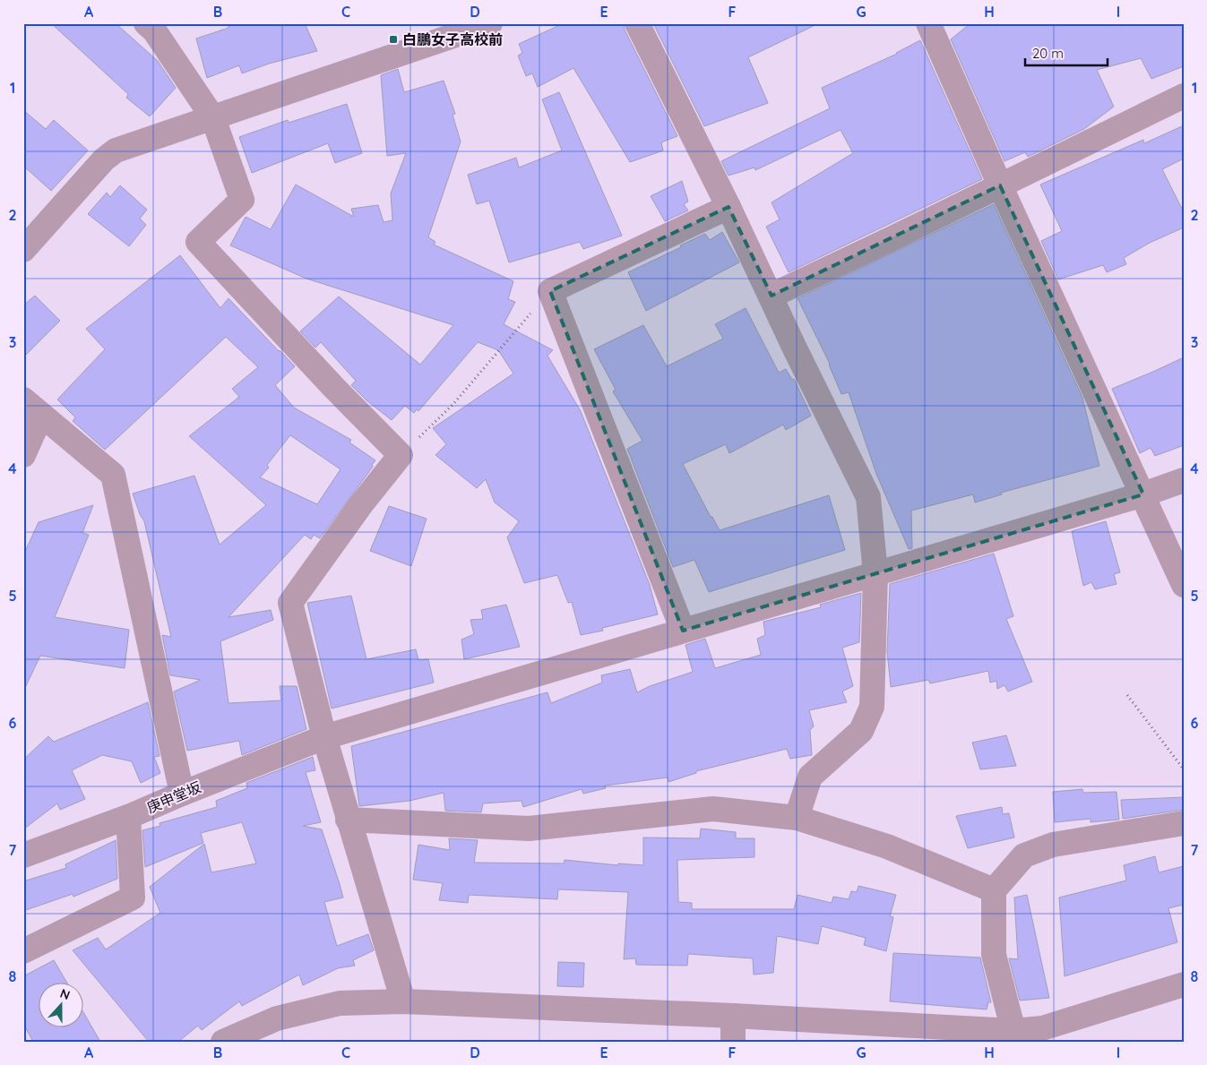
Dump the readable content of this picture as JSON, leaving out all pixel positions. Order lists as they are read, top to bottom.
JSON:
{
  "streets": {
    "street": ["庚申堂坂"]
  },
  "places": {
    "transit": ["白鵬女子高校前"]
  },
  "scale_bar": "20 m",
  "north": "top",
  "grid": {
    "columns": [
      "A",
      "B",
      "C",
      "D",
      "E",
      "F",
      "G",
      "H",
      "I"
    ],
    "rows": [
      "1",
      "2",
      "3",
      "4",
      "5",
      "6",
      "7",
      "8"
    ]
  }
}
